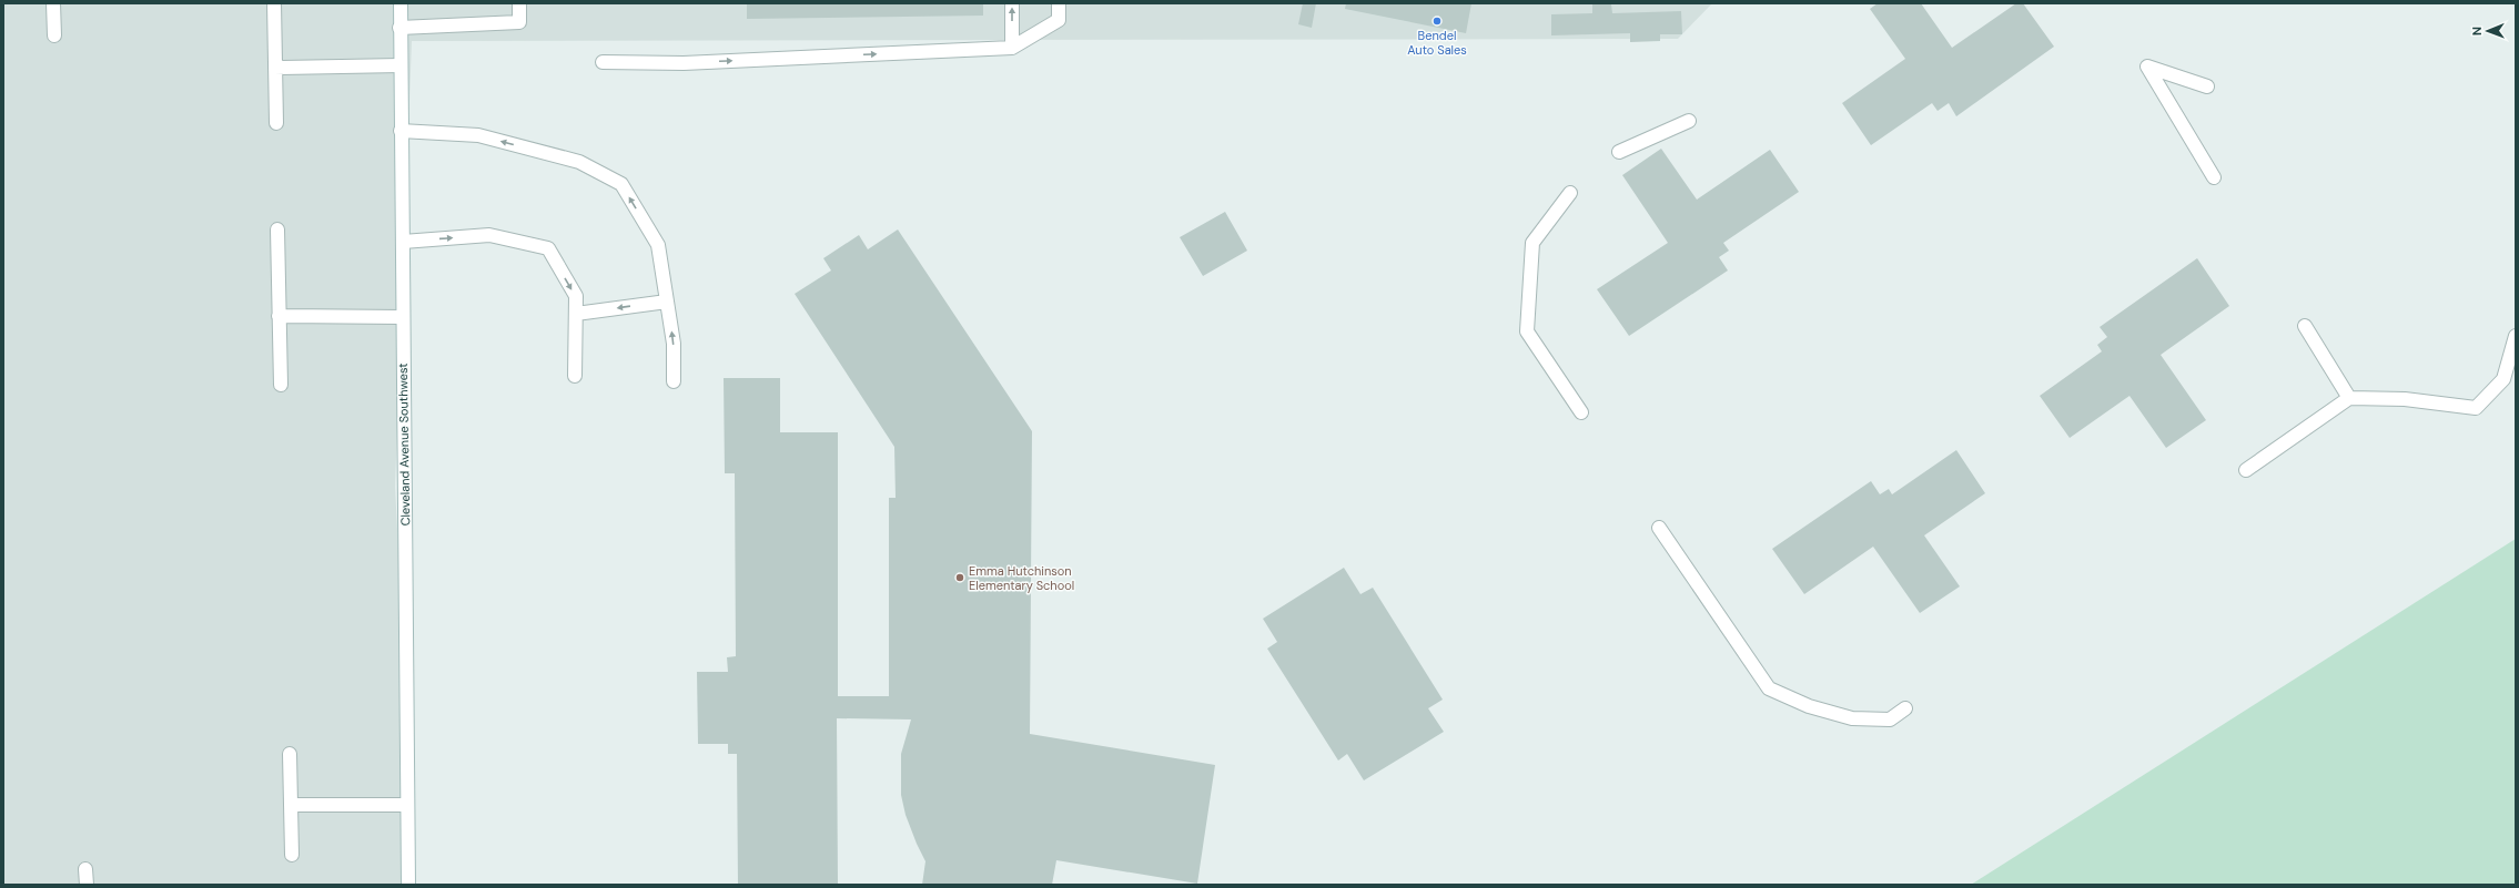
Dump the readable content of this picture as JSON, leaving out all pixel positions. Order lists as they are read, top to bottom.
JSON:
{
  "streets": {
    "main road": ["Cleveland Avenue Southwest"]
  },
  "places": ["Bendel Auto Sales", "Emma Hutchinson Elementary School"],
  "north": "left"
}
